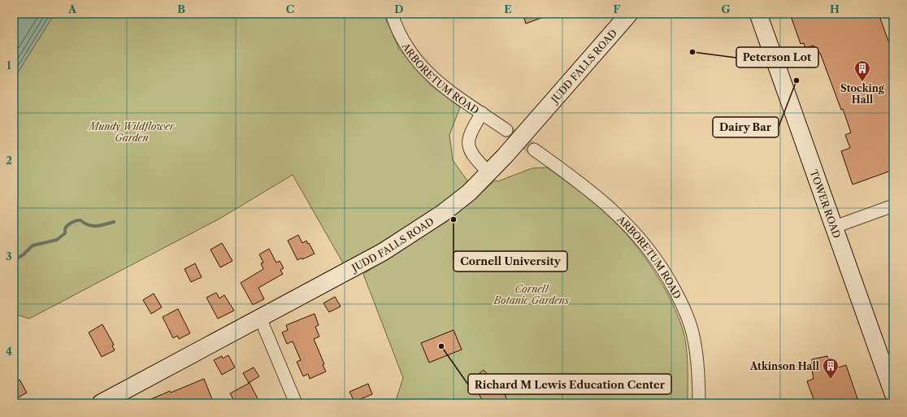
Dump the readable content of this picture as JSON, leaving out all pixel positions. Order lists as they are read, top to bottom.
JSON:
{
  "streets": {
    "street": ["JUDD FALLS ROAD", "ARBORETUM ROAD", "TOWER ROAD"]
  },
  "parks": ["Mundy Wildflower Garden", "Cornell Botanic Gardens"],
  "places": {
    "other": [
      "Peterson Lot",
      "Dairy Bar",
      "Cornell University",
      "Richard M Lewis Education Center"
    ],
    "building": ["Stocking Hall", "Atkinson Hall"]
  },
  "grid": {
    "columns": [
      "A",
      "B",
      "C",
      "D",
      "E",
      "F",
      "G",
      "H"
    ],
    "rows": [
      "1",
      "2",
      "3",
      "4"
    ]
  }
}
